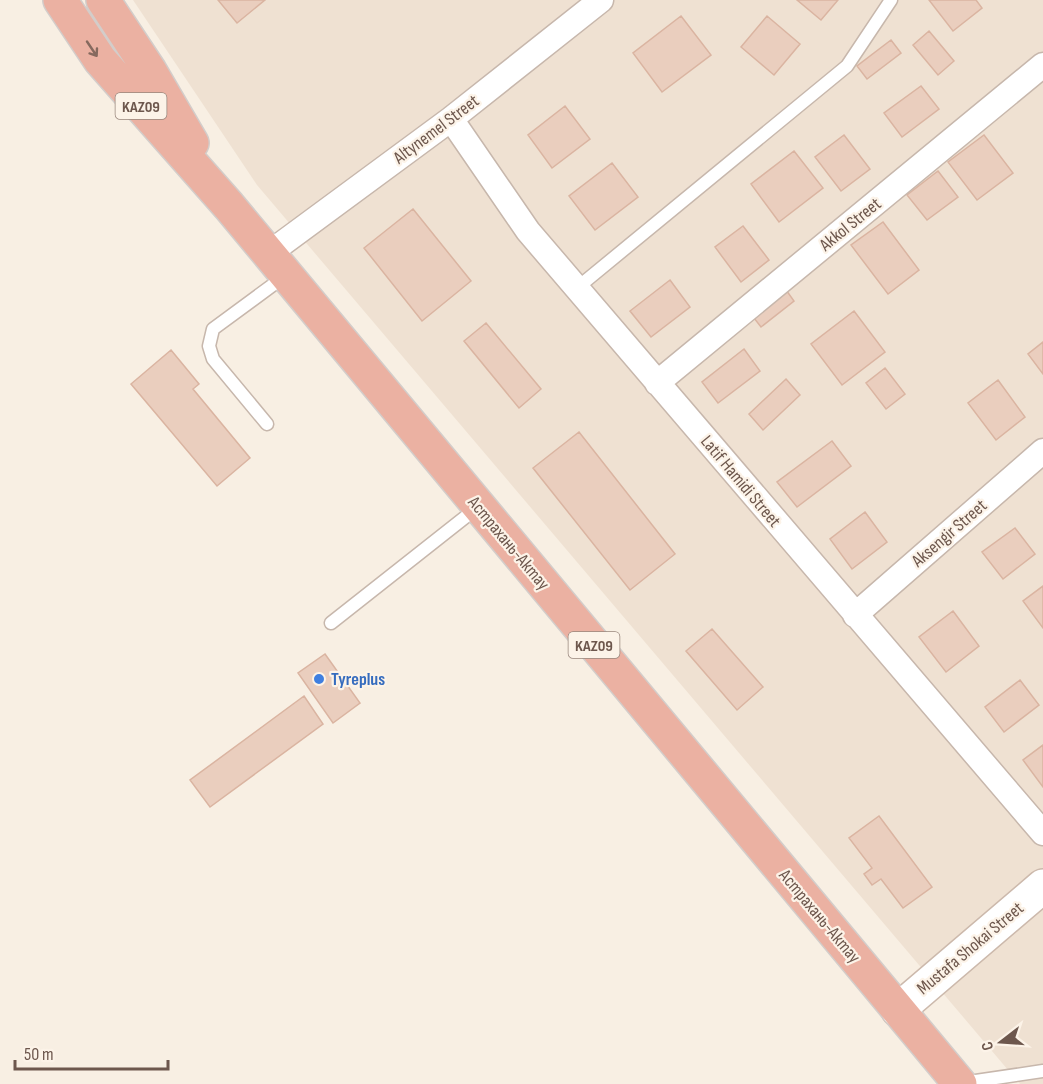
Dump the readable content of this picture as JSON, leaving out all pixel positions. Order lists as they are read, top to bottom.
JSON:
{
  "streets": {
    "highway": ["KAZ09", "Астрахань-Актау"],
    "main road": ["Mustafa Shokai Street"],
    "street": [
      "Altynemel Street",
      "Akkol Street",
      "Latif Hamidi Street",
      "Aksengir Street"
    ]
  },
  "crossings": [
    ["KAZ09", "Астрахань-Актау"],
    ["Altynemel Street", "Latif Hamidi Street"],
    ["Altynemel Street", "Астрахань-Актау"],
    ["Akkol Street", "Latif Hamidi Street"],
    ["Latif Hamidi Street", "Aksengir Street"],
    ["Астрахань-Актау", "Mustafa Shokai Street"]
  ],
  "places": ["Tyreplus"],
  "scale_bar": "50 m",
  "north": "left"
}
